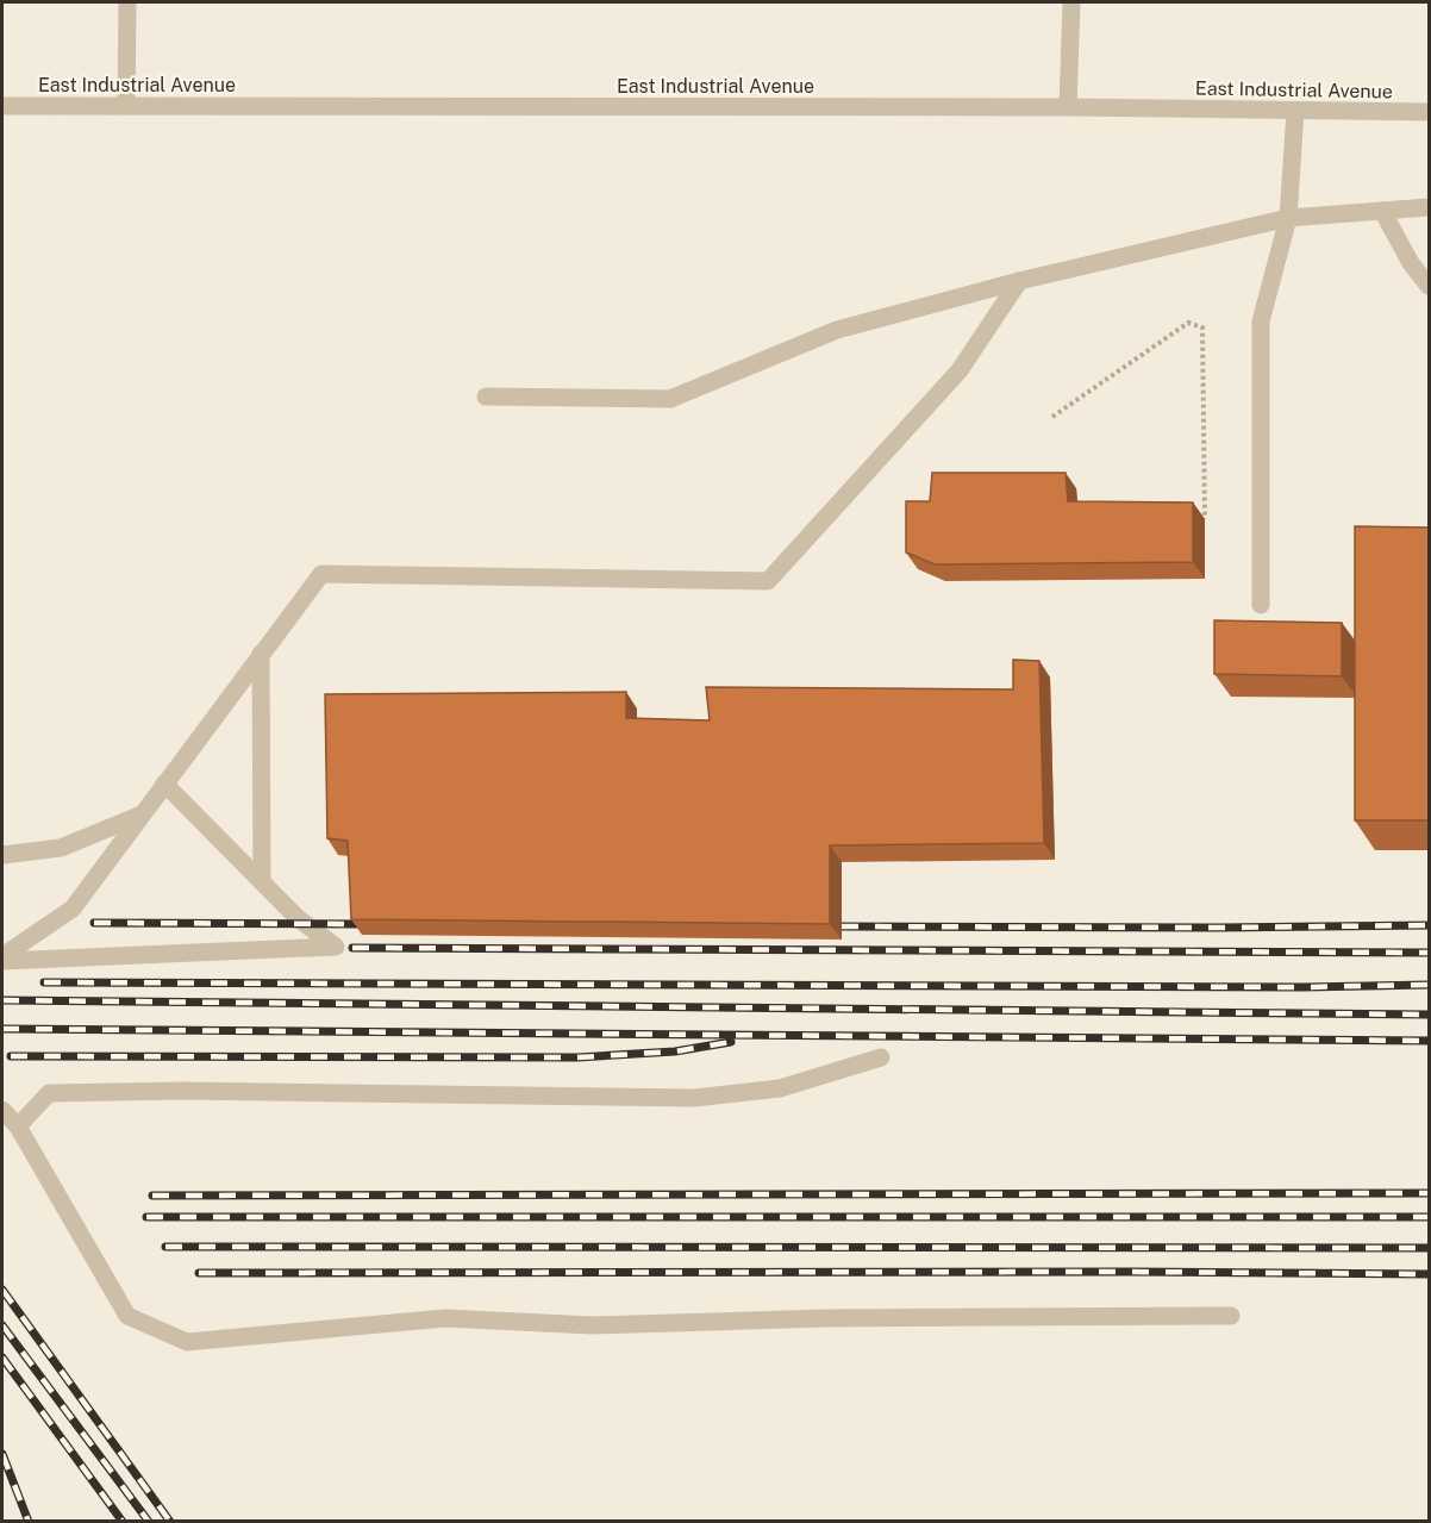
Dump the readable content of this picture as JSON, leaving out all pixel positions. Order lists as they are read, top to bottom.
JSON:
{
  "streets": {
    "street": ["East Industrial Avenue"]
  }
}
